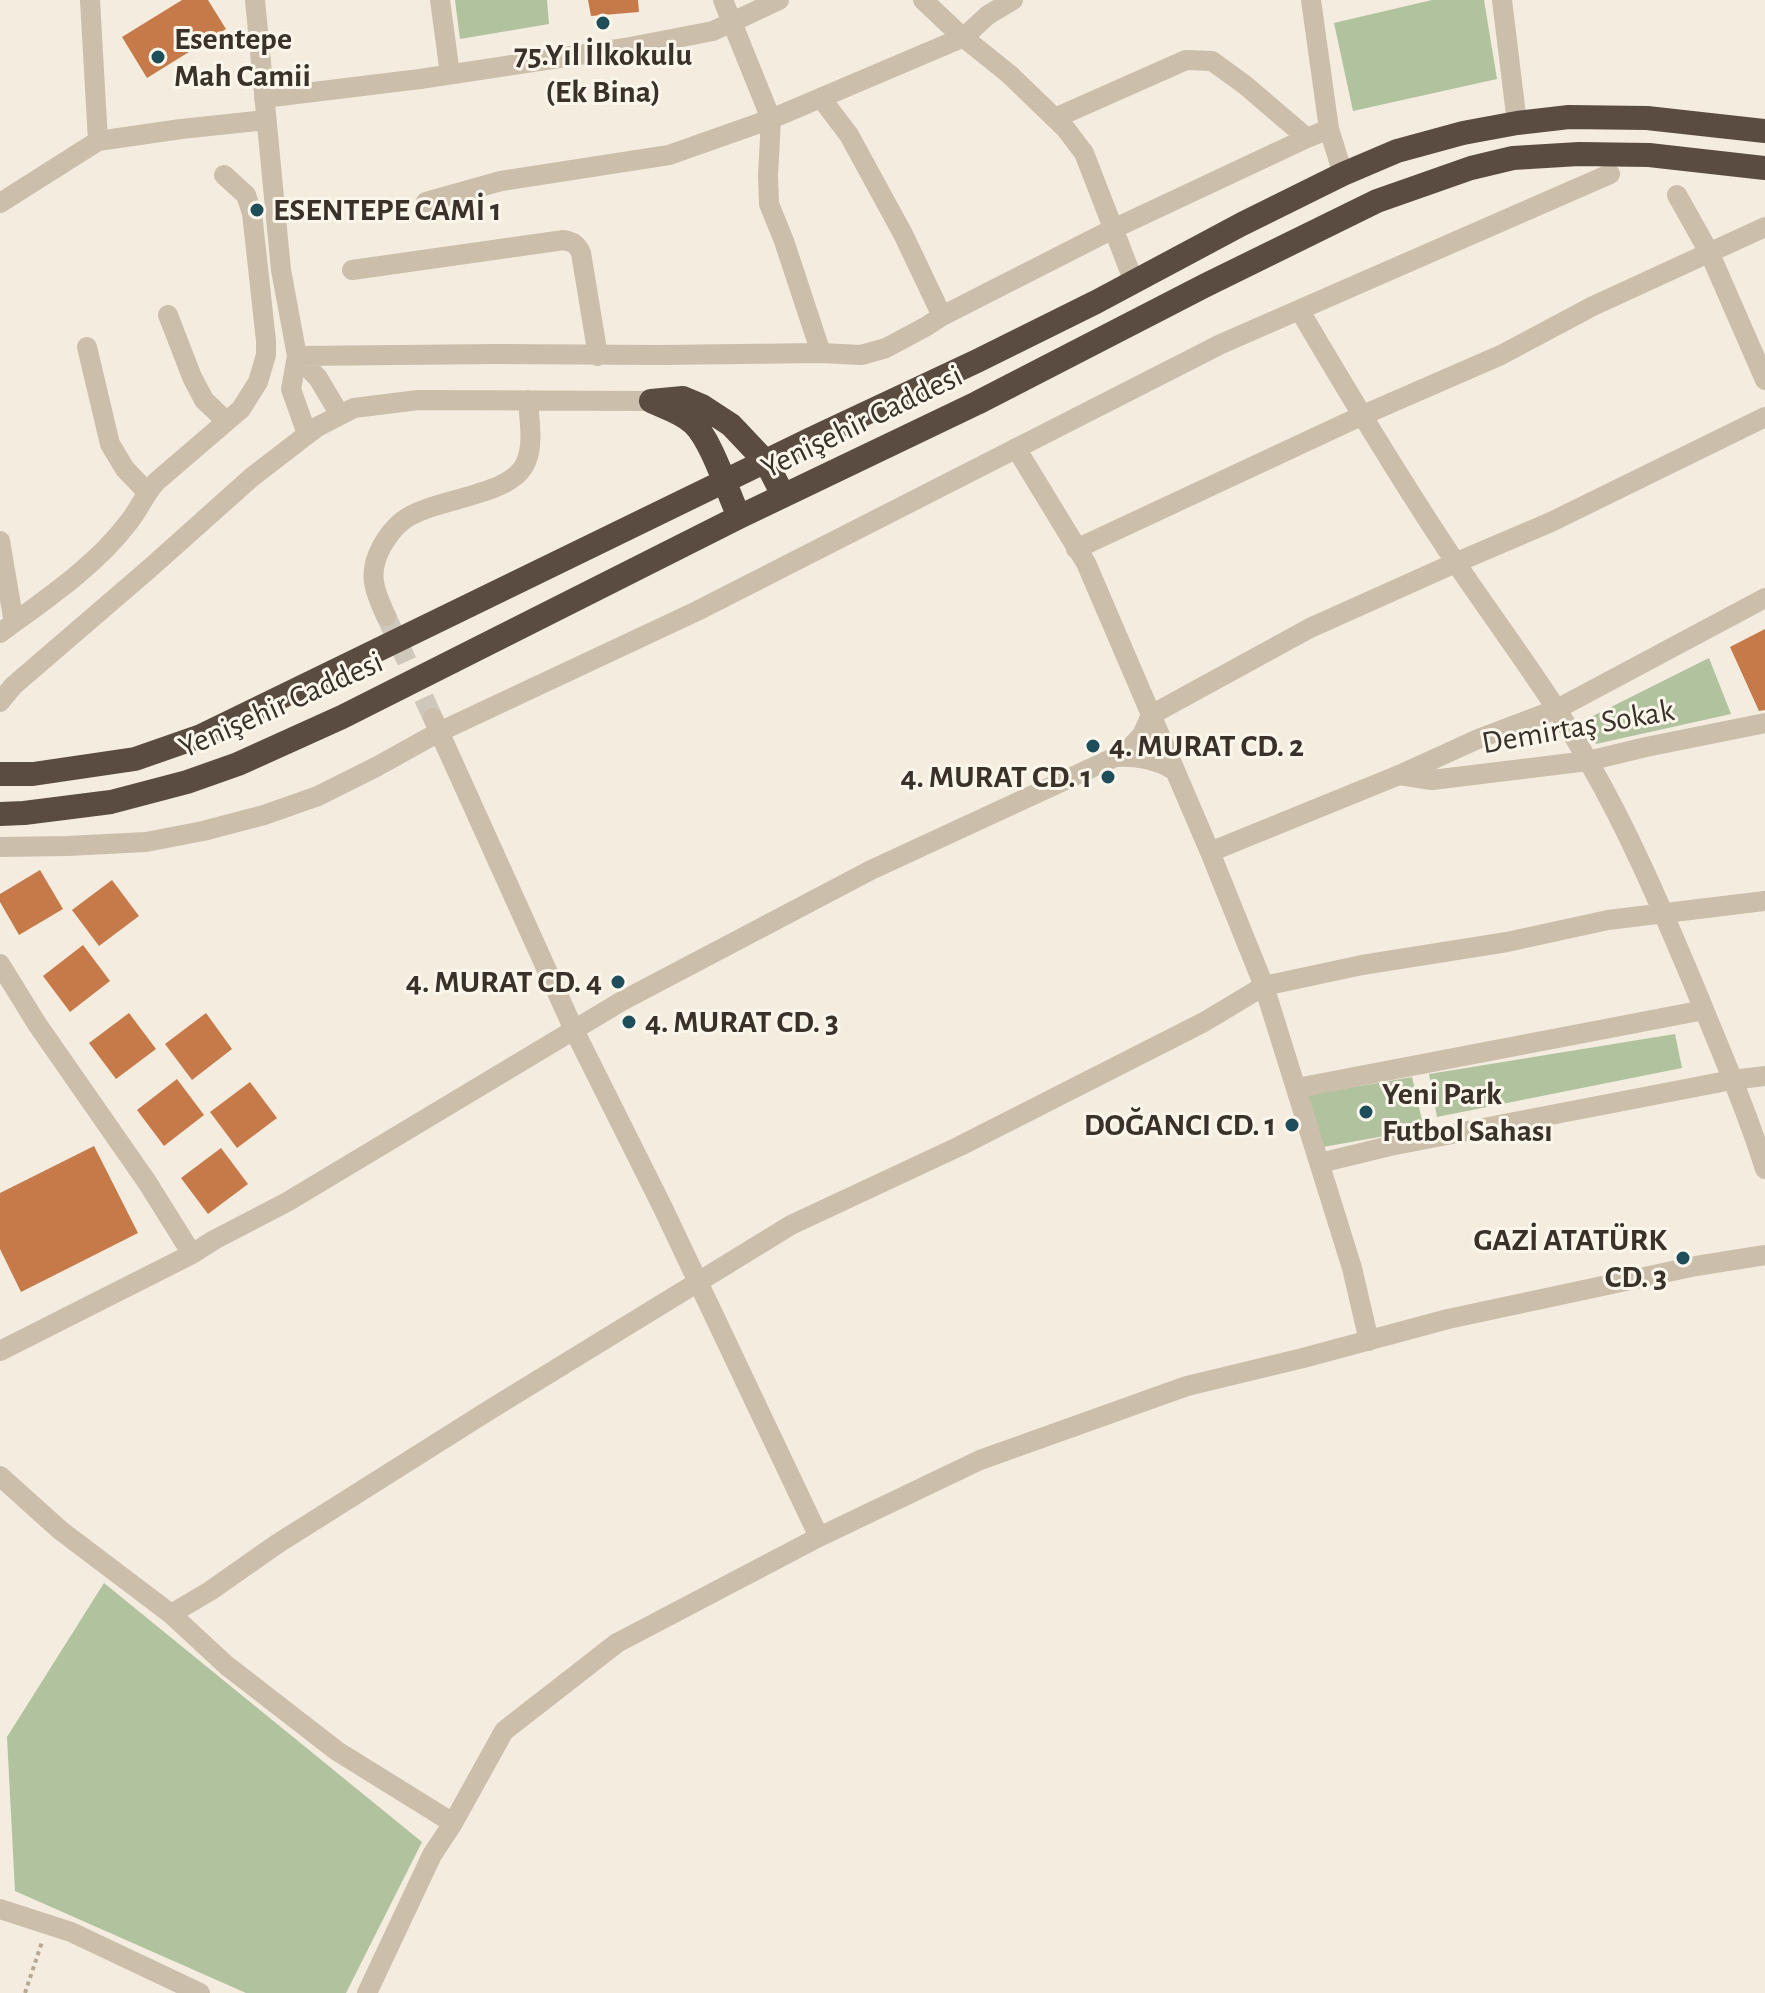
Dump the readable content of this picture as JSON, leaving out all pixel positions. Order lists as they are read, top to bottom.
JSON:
{
  "streets": {
    "highway": ["Yenişehir Caddesi"],
    "street": ["Demirtaş Sokak"]
  },
  "places": [
    "75.Yıl İlkokulu (Ek Bina)",
    "Esentepe Mah Camii",
    "ESENTEPE CAMİ 1",
    "4. MURAT CD. 2",
    "4. MURAT CD. 1",
    "4. MURAT CD. 4",
    "4. MURAT CD. 3",
    "Yeni Park Futbol Sahası",
    "DOĞANCI CD. 1",
    "GAZİ ATATÜRK CD. 3"
  ]
}
